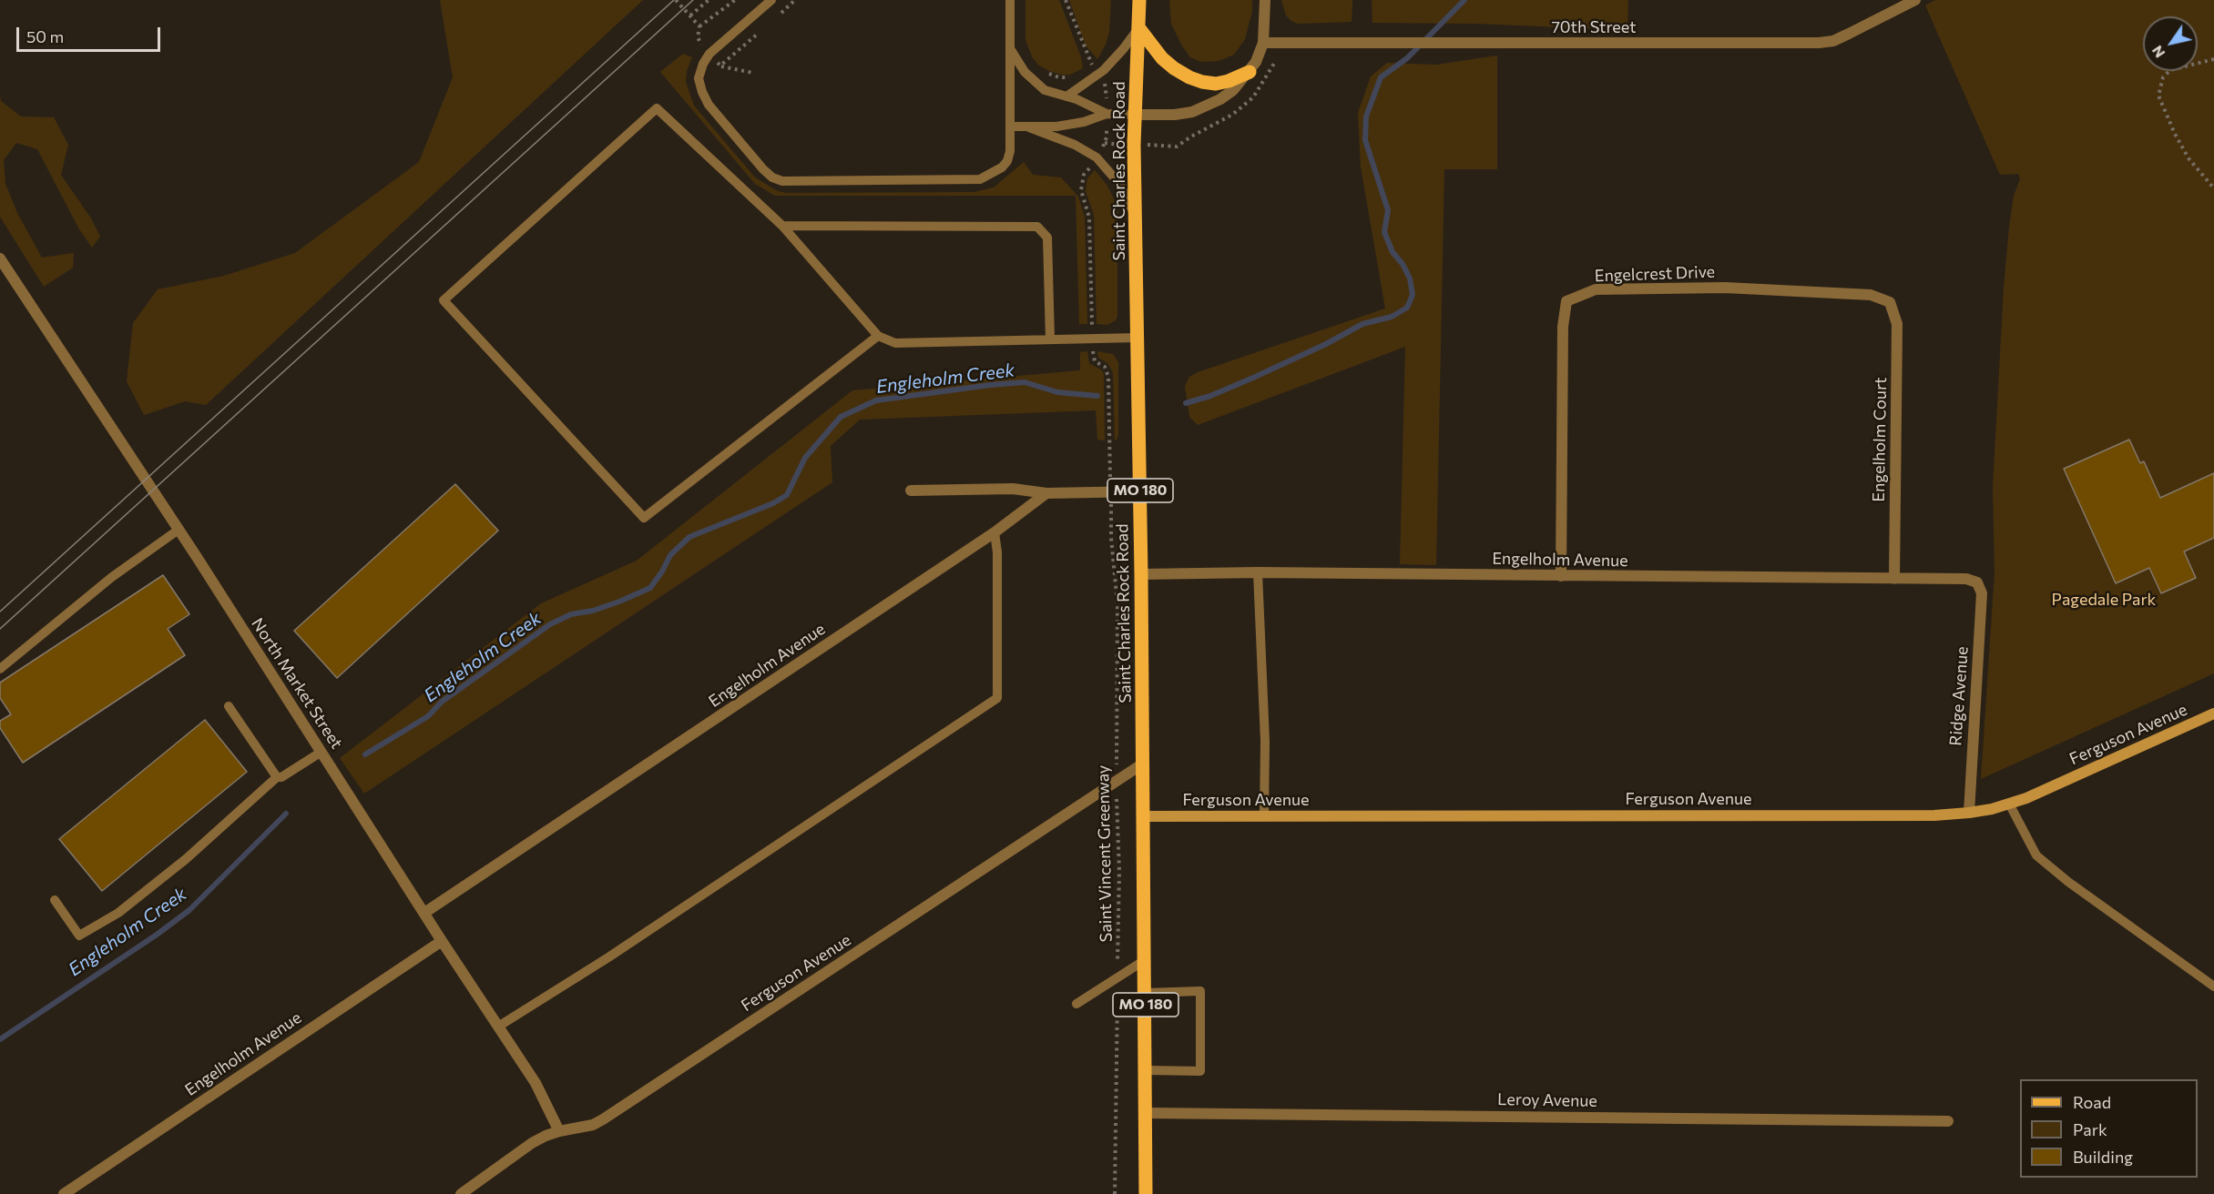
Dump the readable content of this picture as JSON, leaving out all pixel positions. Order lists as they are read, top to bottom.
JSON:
{
  "streets": {
    "main road": ["Saint Charles Rock Road", "MO 180"],
    "street": [
      "70th Street",
      "Engelcrest Drive",
      "Engelholm Court",
      "Engelholm Avenue",
      "North Market Street",
      "Ridge Avenue",
      "Ferguson Avenue",
      "Leroy Avenue"
    ],
    "path": ["Saint Vincent Greenway"]
  },
  "crossings": [
    ["Saint Charles Rock Road", "Engelholm Avenue"],
    ["Saint Charles Rock Road", "Ferguson Avenue"],
    ["Saint Charles Rock Road", "Leroy Avenue"],
    ["Engelcrest Drive", "Engelholm Court"],
    ["Engelcrest Drive", "Engelholm Avenue"],
    ["Engelholm Court", "Engelholm Avenue"],
    ["Engelholm Avenue", "North Market Street"],
    ["Engelholm Avenue", "Ridge Avenue"],
    ["North Market Street", "Ferguson Avenue"],
    ["Ridge Avenue", "Ferguson Avenue"],
    ["Ferguson Avenue", "Saint Vincent Greenway"]
  ],
  "water": ["Engleholm Creek"],
  "parks": ["Pagedale Park"],
  "legend": ["Road", "Park", "Building"],
  "scale_bar": "50 m",
  "north": "bottom left"
}
